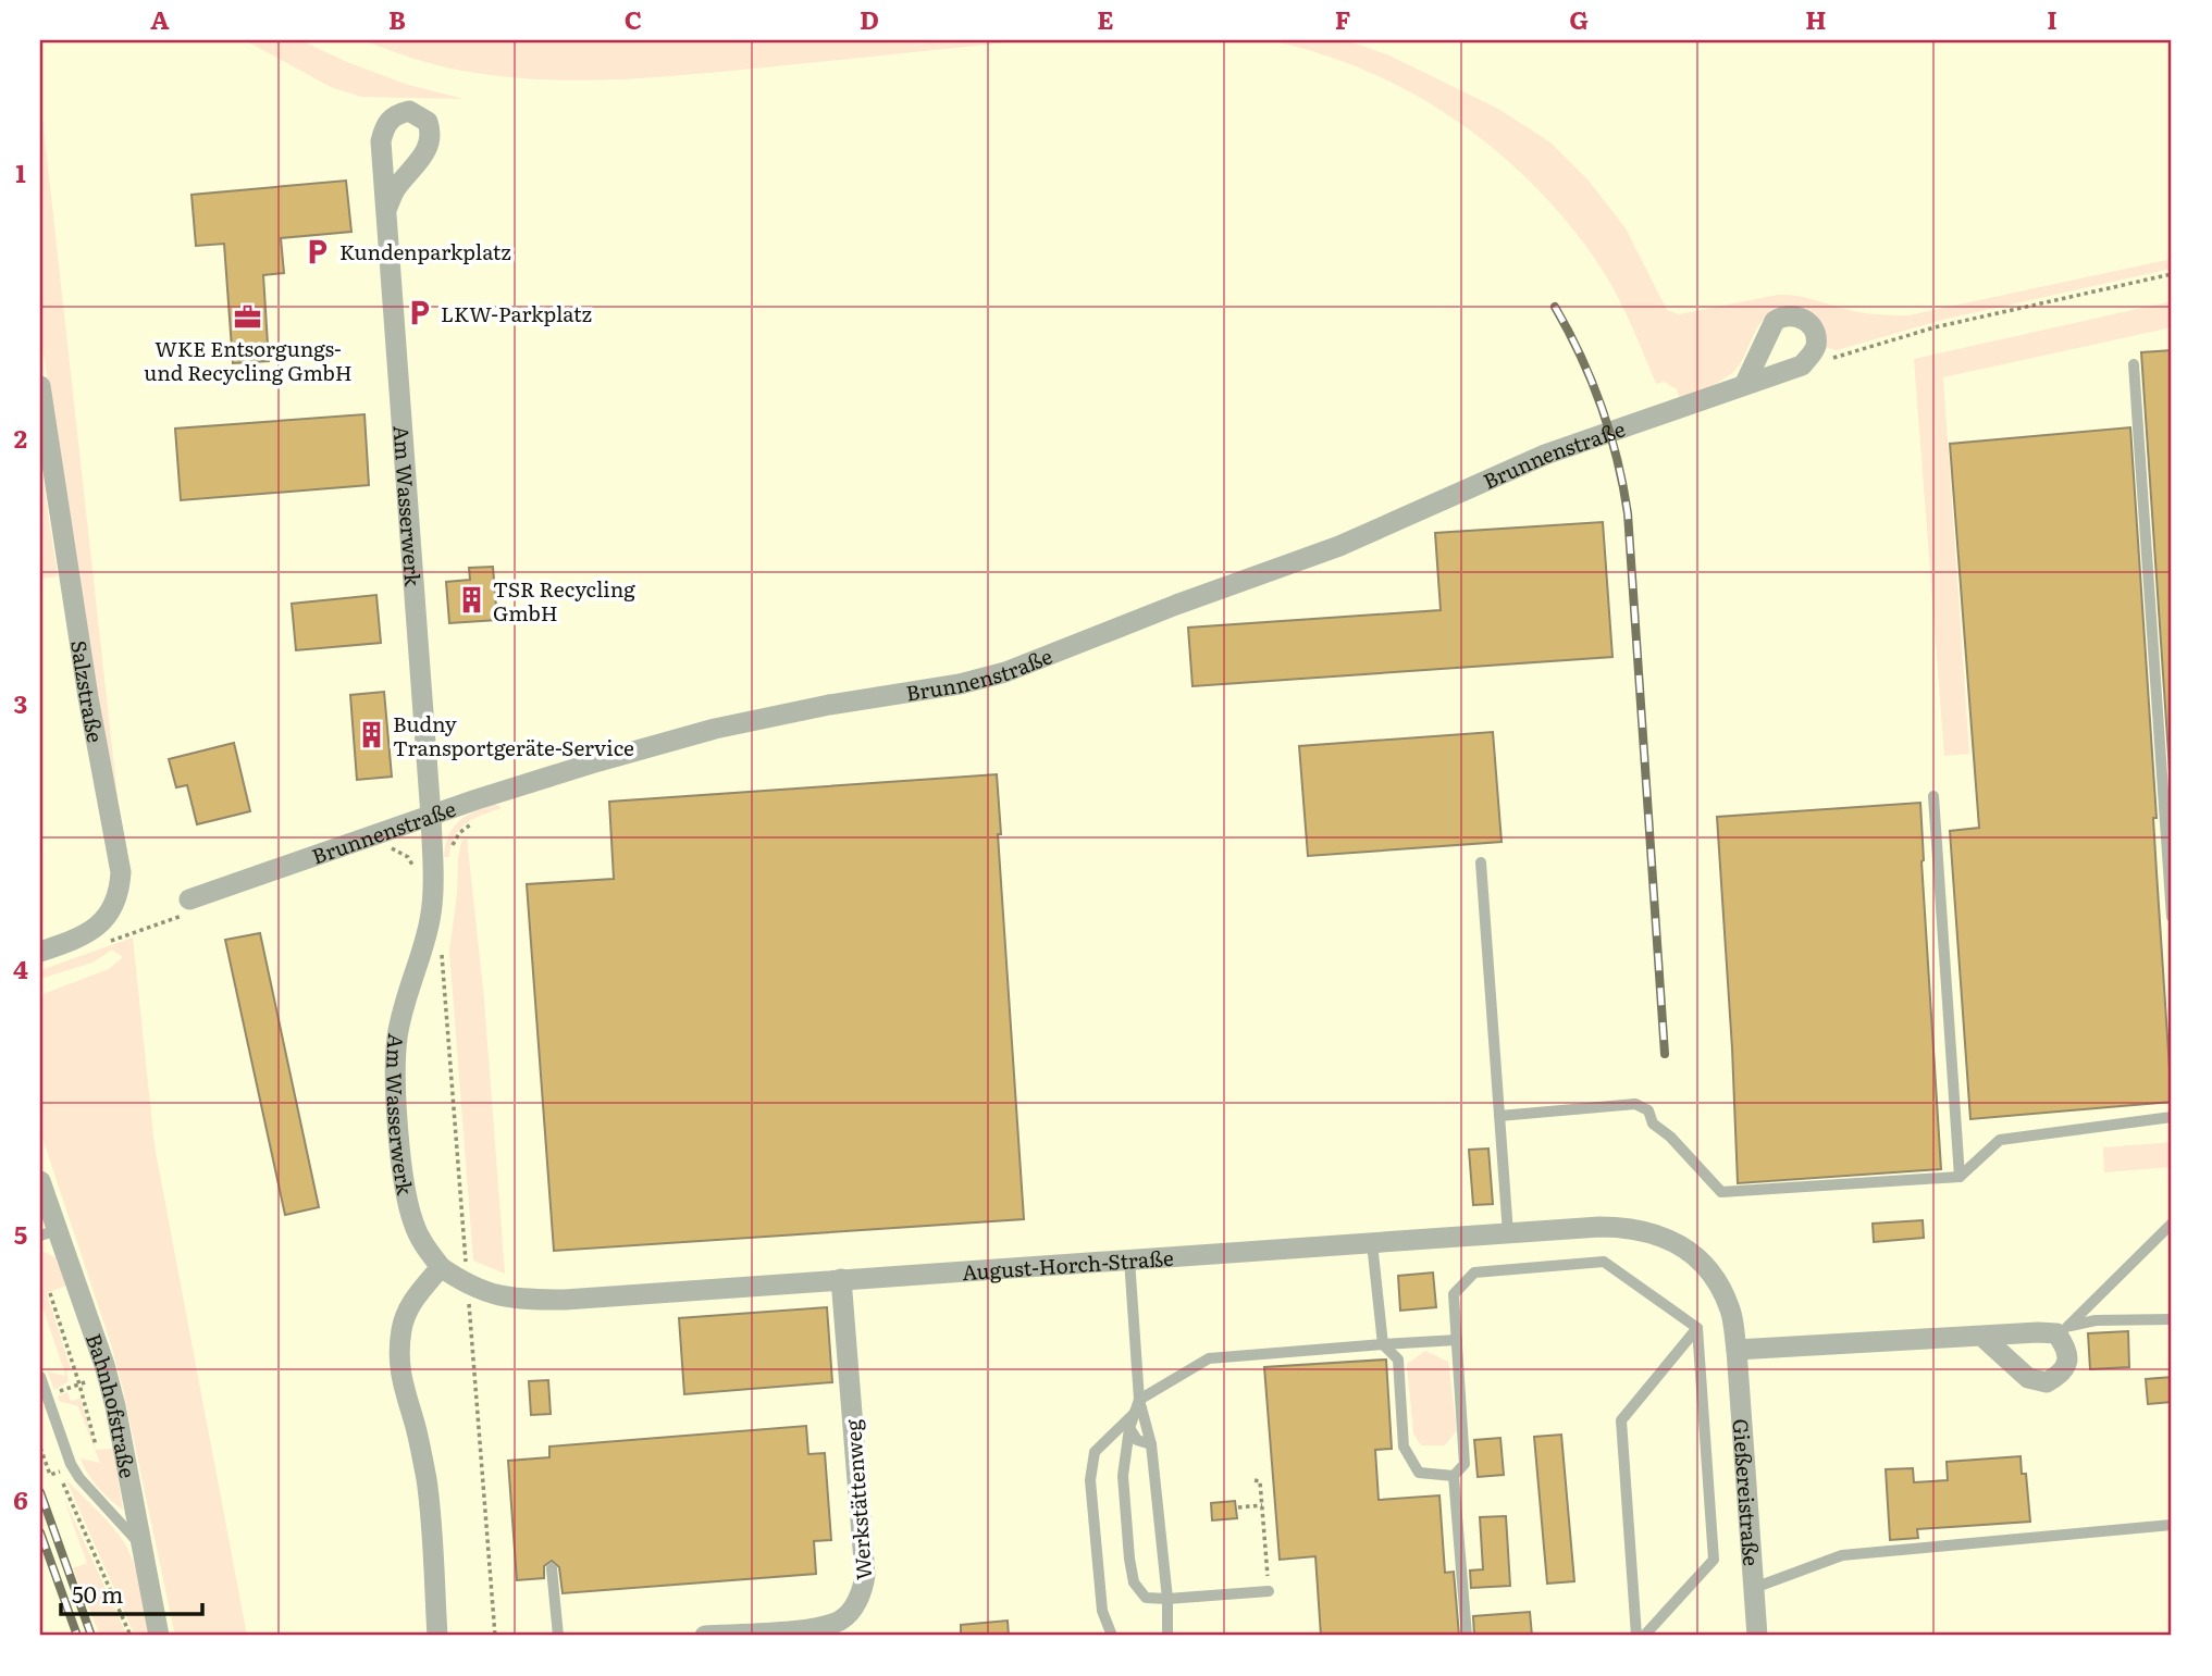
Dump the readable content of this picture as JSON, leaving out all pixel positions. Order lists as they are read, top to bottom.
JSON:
{
  "streets": {
    "street": [
      "Brunnenstraße",
      "Am Wasserwerk",
      "Salzstraße",
      "August-Horch-Straße",
      "Bahnhofstraße",
      "Gießereistraße",
      "Werkstättenweg"
    ]
  },
  "crossings": [
    ["Brunnenstraße", "Am Wasserwerk"],
    ["Am Wasserwerk", "August-Horch-Straße"],
    ["August-Horch-Straße", "Gießereistraße"],
    ["August-Horch-Straße", "Werkstättenweg"]
  ],
  "places": {
    "parking": ["Kundenparkplatz", "LKW-Parkplatz"],
    "office": ["WKE Entsorgungs- und Recycling GmbH"],
    "building": ["TSR Recycling GmbH", "Budny Transportgeräte-Service"]
  },
  "scale_bar": "50 m",
  "grid": {
    "columns": [
      "A",
      "B",
      "C",
      "D",
      "E",
      "F",
      "G",
      "H",
      "I"
    ],
    "rows": [
      "1",
      "2",
      "3",
      "4",
      "5",
      "6"
    ]
  }
}
